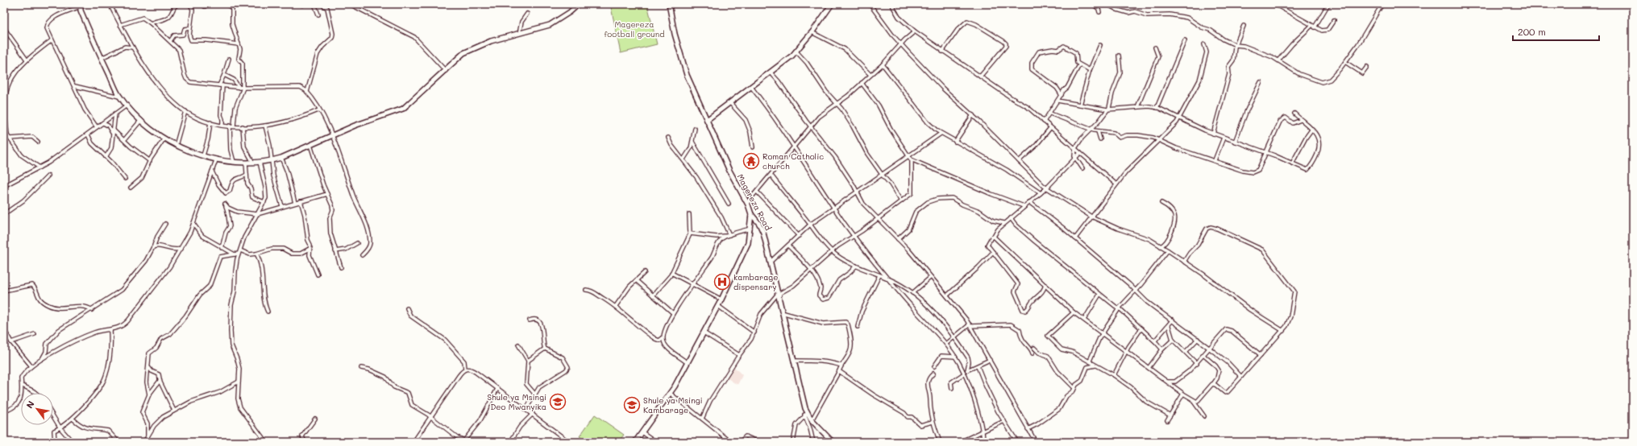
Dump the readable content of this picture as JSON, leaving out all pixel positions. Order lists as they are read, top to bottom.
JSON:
{
  "streets": {
    "street": ["Magereza Road"]
  },
  "parks": ["Magereza football ground"],
  "places": {
    "temple": ["Roman Catholic church"],
    "hospital": ["kambarage dispensary"],
    "school or university": ["Shule ya Msingi Deo Mwanyika", "Shule ya Msingi Kambarage"]
  },
  "scale_bar": "200 m",
  "north": "top left"
}
